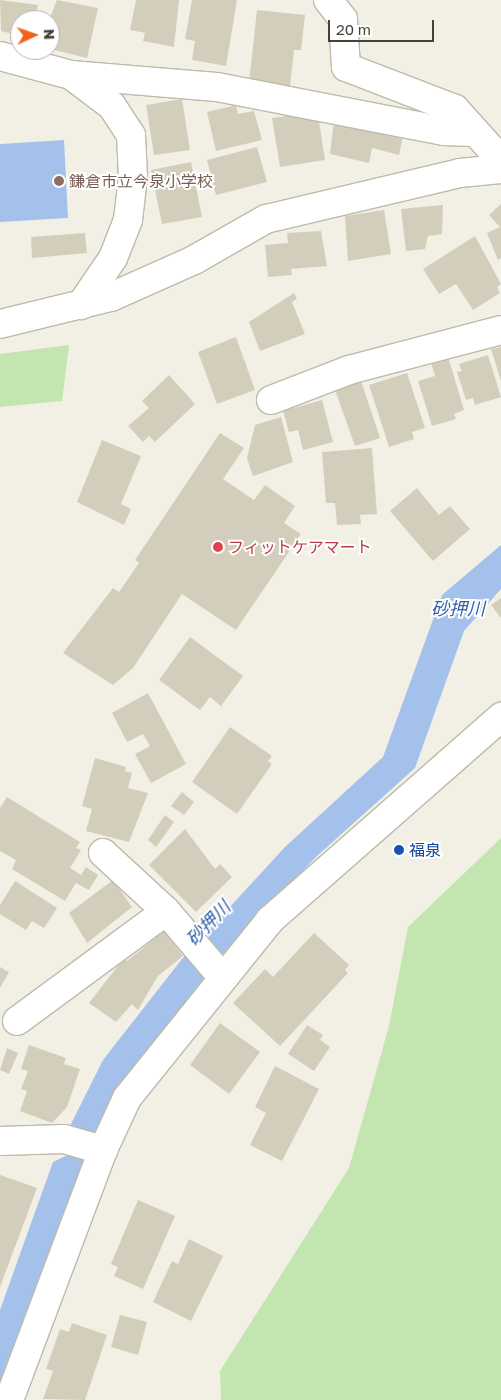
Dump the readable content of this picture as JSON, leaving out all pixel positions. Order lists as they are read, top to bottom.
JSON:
{
  "water": ["砂押川"],
  "places": ["鎌倉市立今泉小学校", "フィットケアマート", "福泉"],
  "scale_bar": "20 m",
  "north": "right"
}
